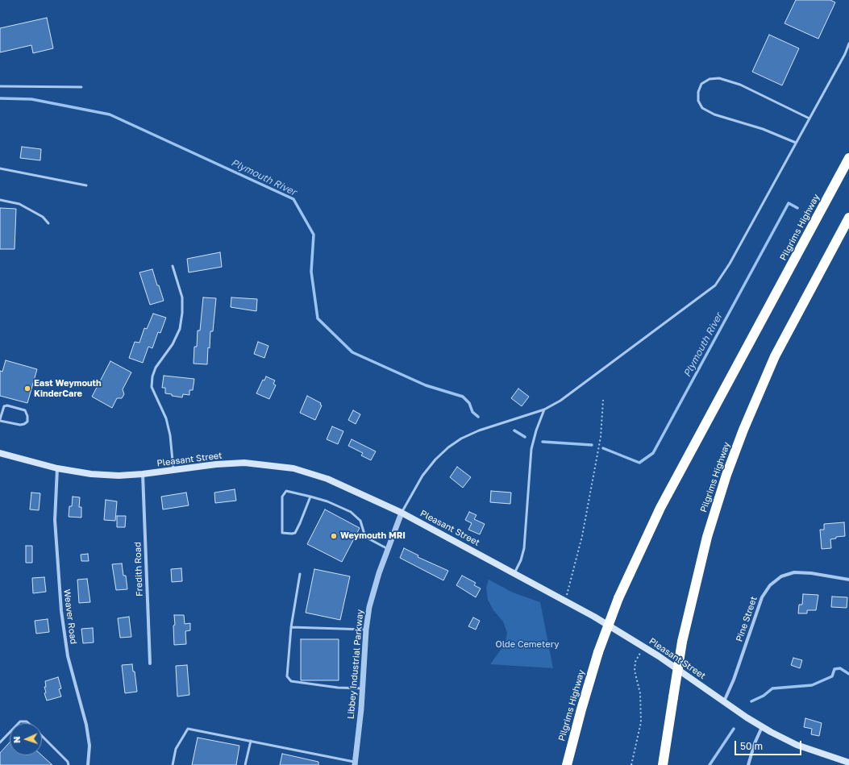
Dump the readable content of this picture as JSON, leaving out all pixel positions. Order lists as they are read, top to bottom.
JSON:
{
  "streets": {
    "highway": ["Pilgrims Highway"],
    "main road": ["Pleasant Street"],
    "street": [
      "Fredith Road",
      "Weaver Road",
      "Pine Street",
      "Libbey Industrial Parkway"
    ]
  },
  "crossings": [
    ["Pleasant Street", "Fredith Road"],
    ["Pleasant Street", "Weaver Road"],
    ["Pleasant Street", "Pine Street"],
    ["Pleasant Street", "Libbey Industrial Parkway"]
  ],
  "water": ["Plymouth River"],
  "parks": ["Olde Cemetery"],
  "places": ["East Weymouth KinderCare", "Weymouth MRI"],
  "scale_bar": "50 m",
  "north": "left"
}
